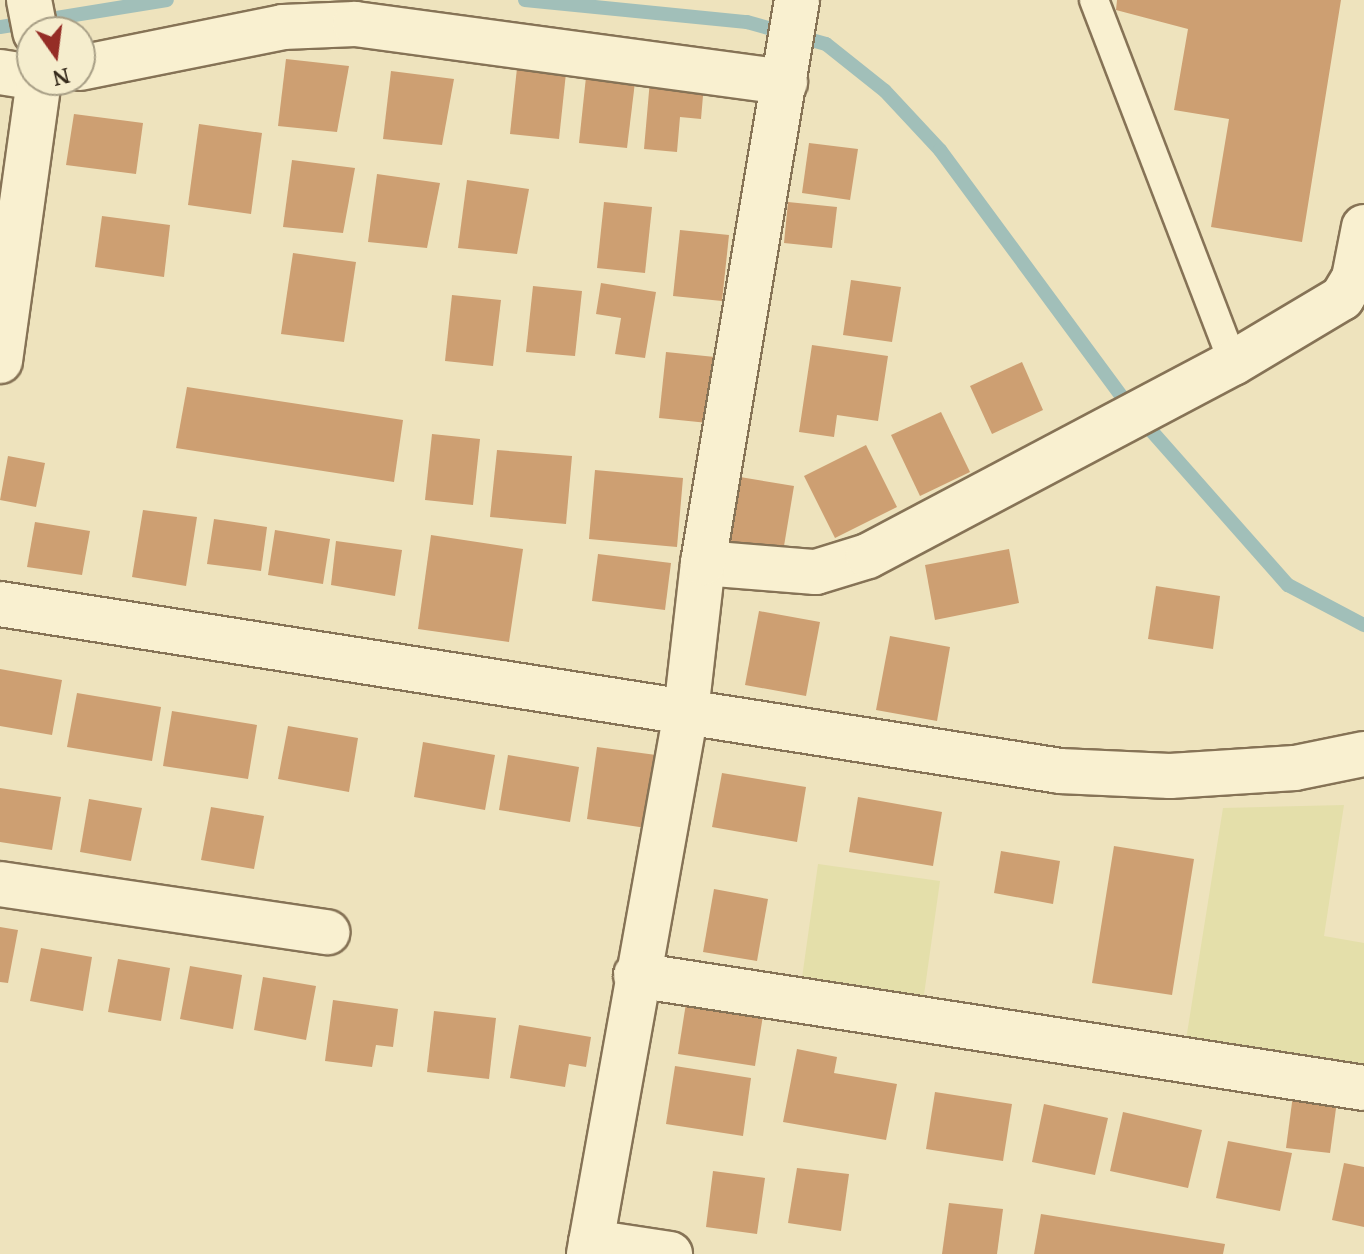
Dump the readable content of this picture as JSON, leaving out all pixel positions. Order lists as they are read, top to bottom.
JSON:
{
  "north": "bottom"
}
